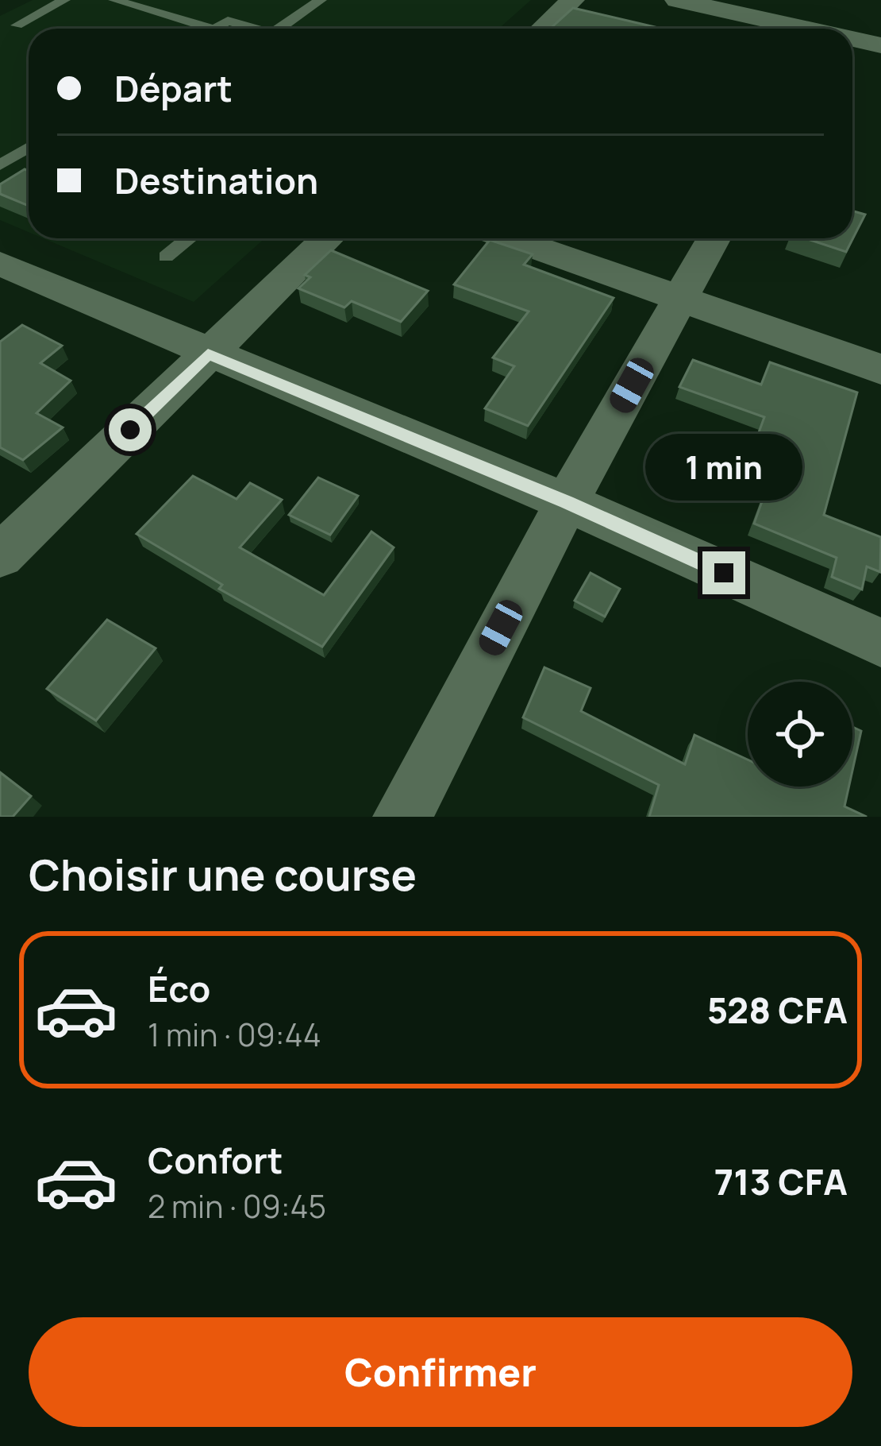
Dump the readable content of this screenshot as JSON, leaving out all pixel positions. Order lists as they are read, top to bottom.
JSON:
{
  "page": {
    "banner": ["Départ", "Destination"],
    "bubble": "1 min",
    "heading": "Choisir une course",
    "list": [
      {
        "name": "Éco",
        "note": "1 min · 09:44",
        "value": "528 CFA"
      },
      {
        "name": "Confort",
        "note": "2 min · 09:45",
        "value": "713 CFA"
      }
    ],
    "buttons": "Confirmer"
  }
}
